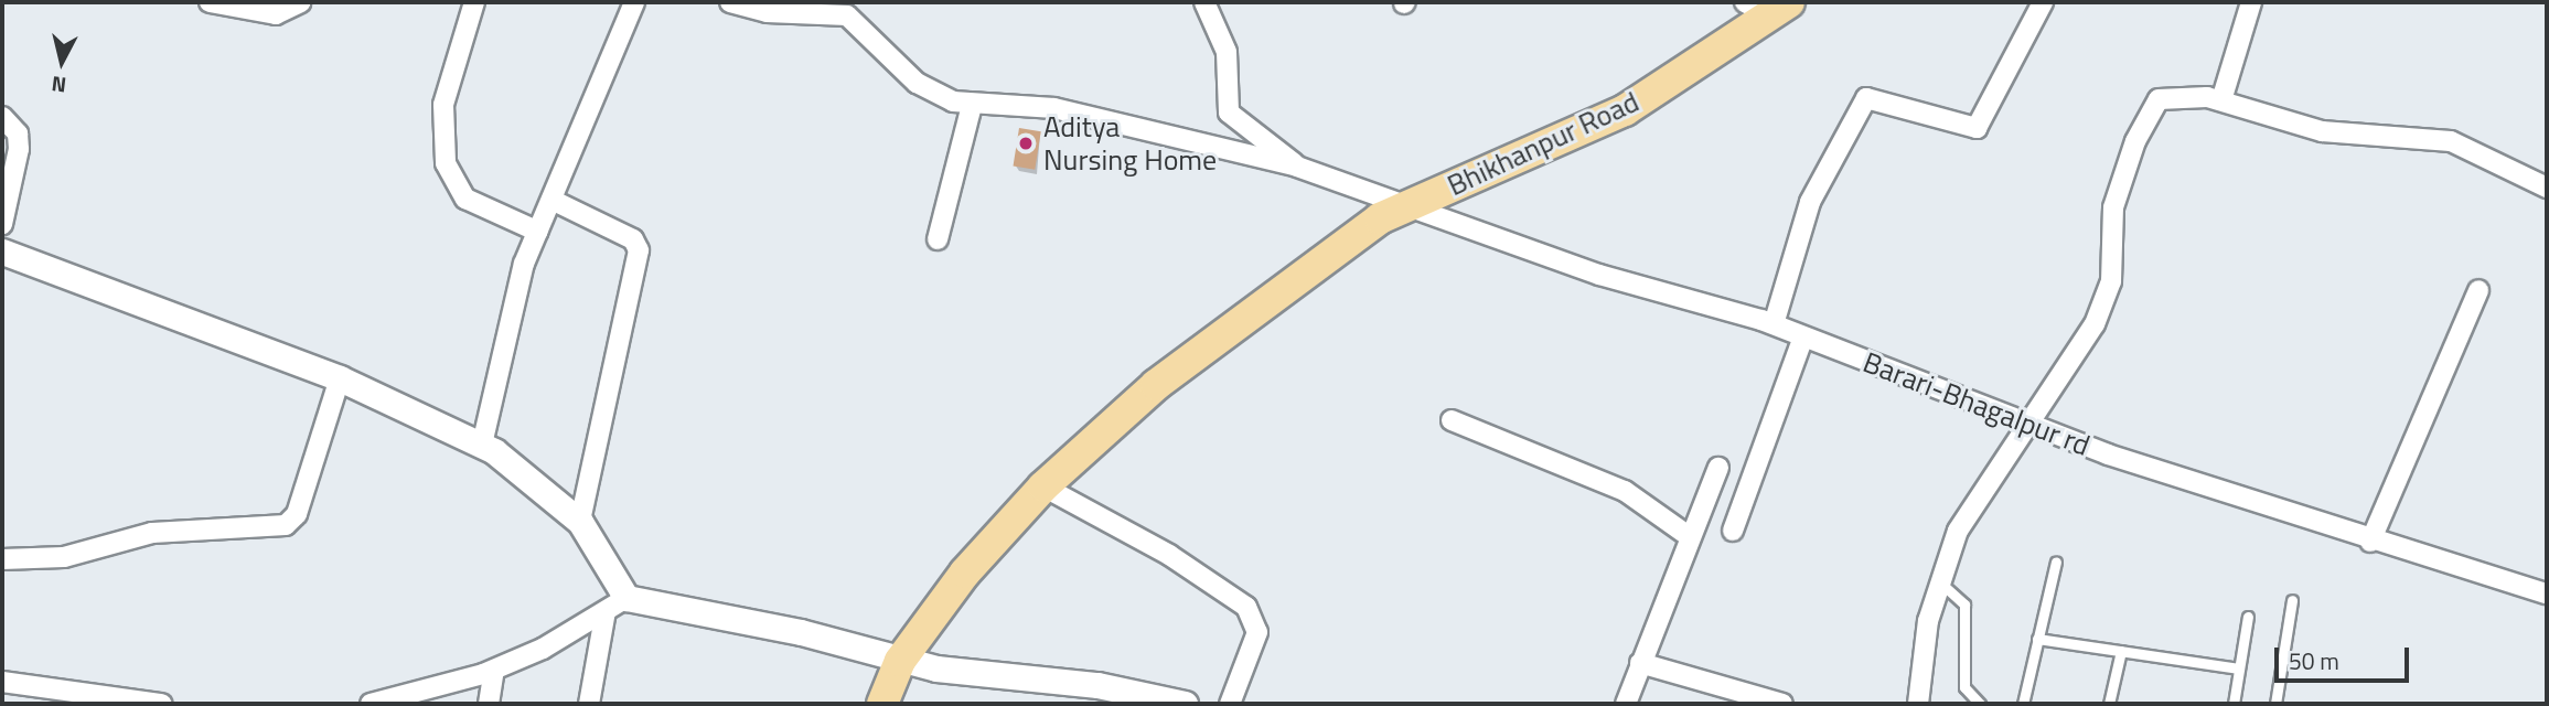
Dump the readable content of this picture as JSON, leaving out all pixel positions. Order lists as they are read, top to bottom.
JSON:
{
  "streets": {
    "main road": ["Bhikhanpur Road"],
    "street": ["Barari-Bhagalpur rd"]
  },
  "crossings": [
    ["Bhikhanpur Road", "Barari-Bhagalpur rd"]
  ],
  "places": ["Aditya Nursing Home"],
  "scale_bar": "50 m",
  "north": "bottom"
}
